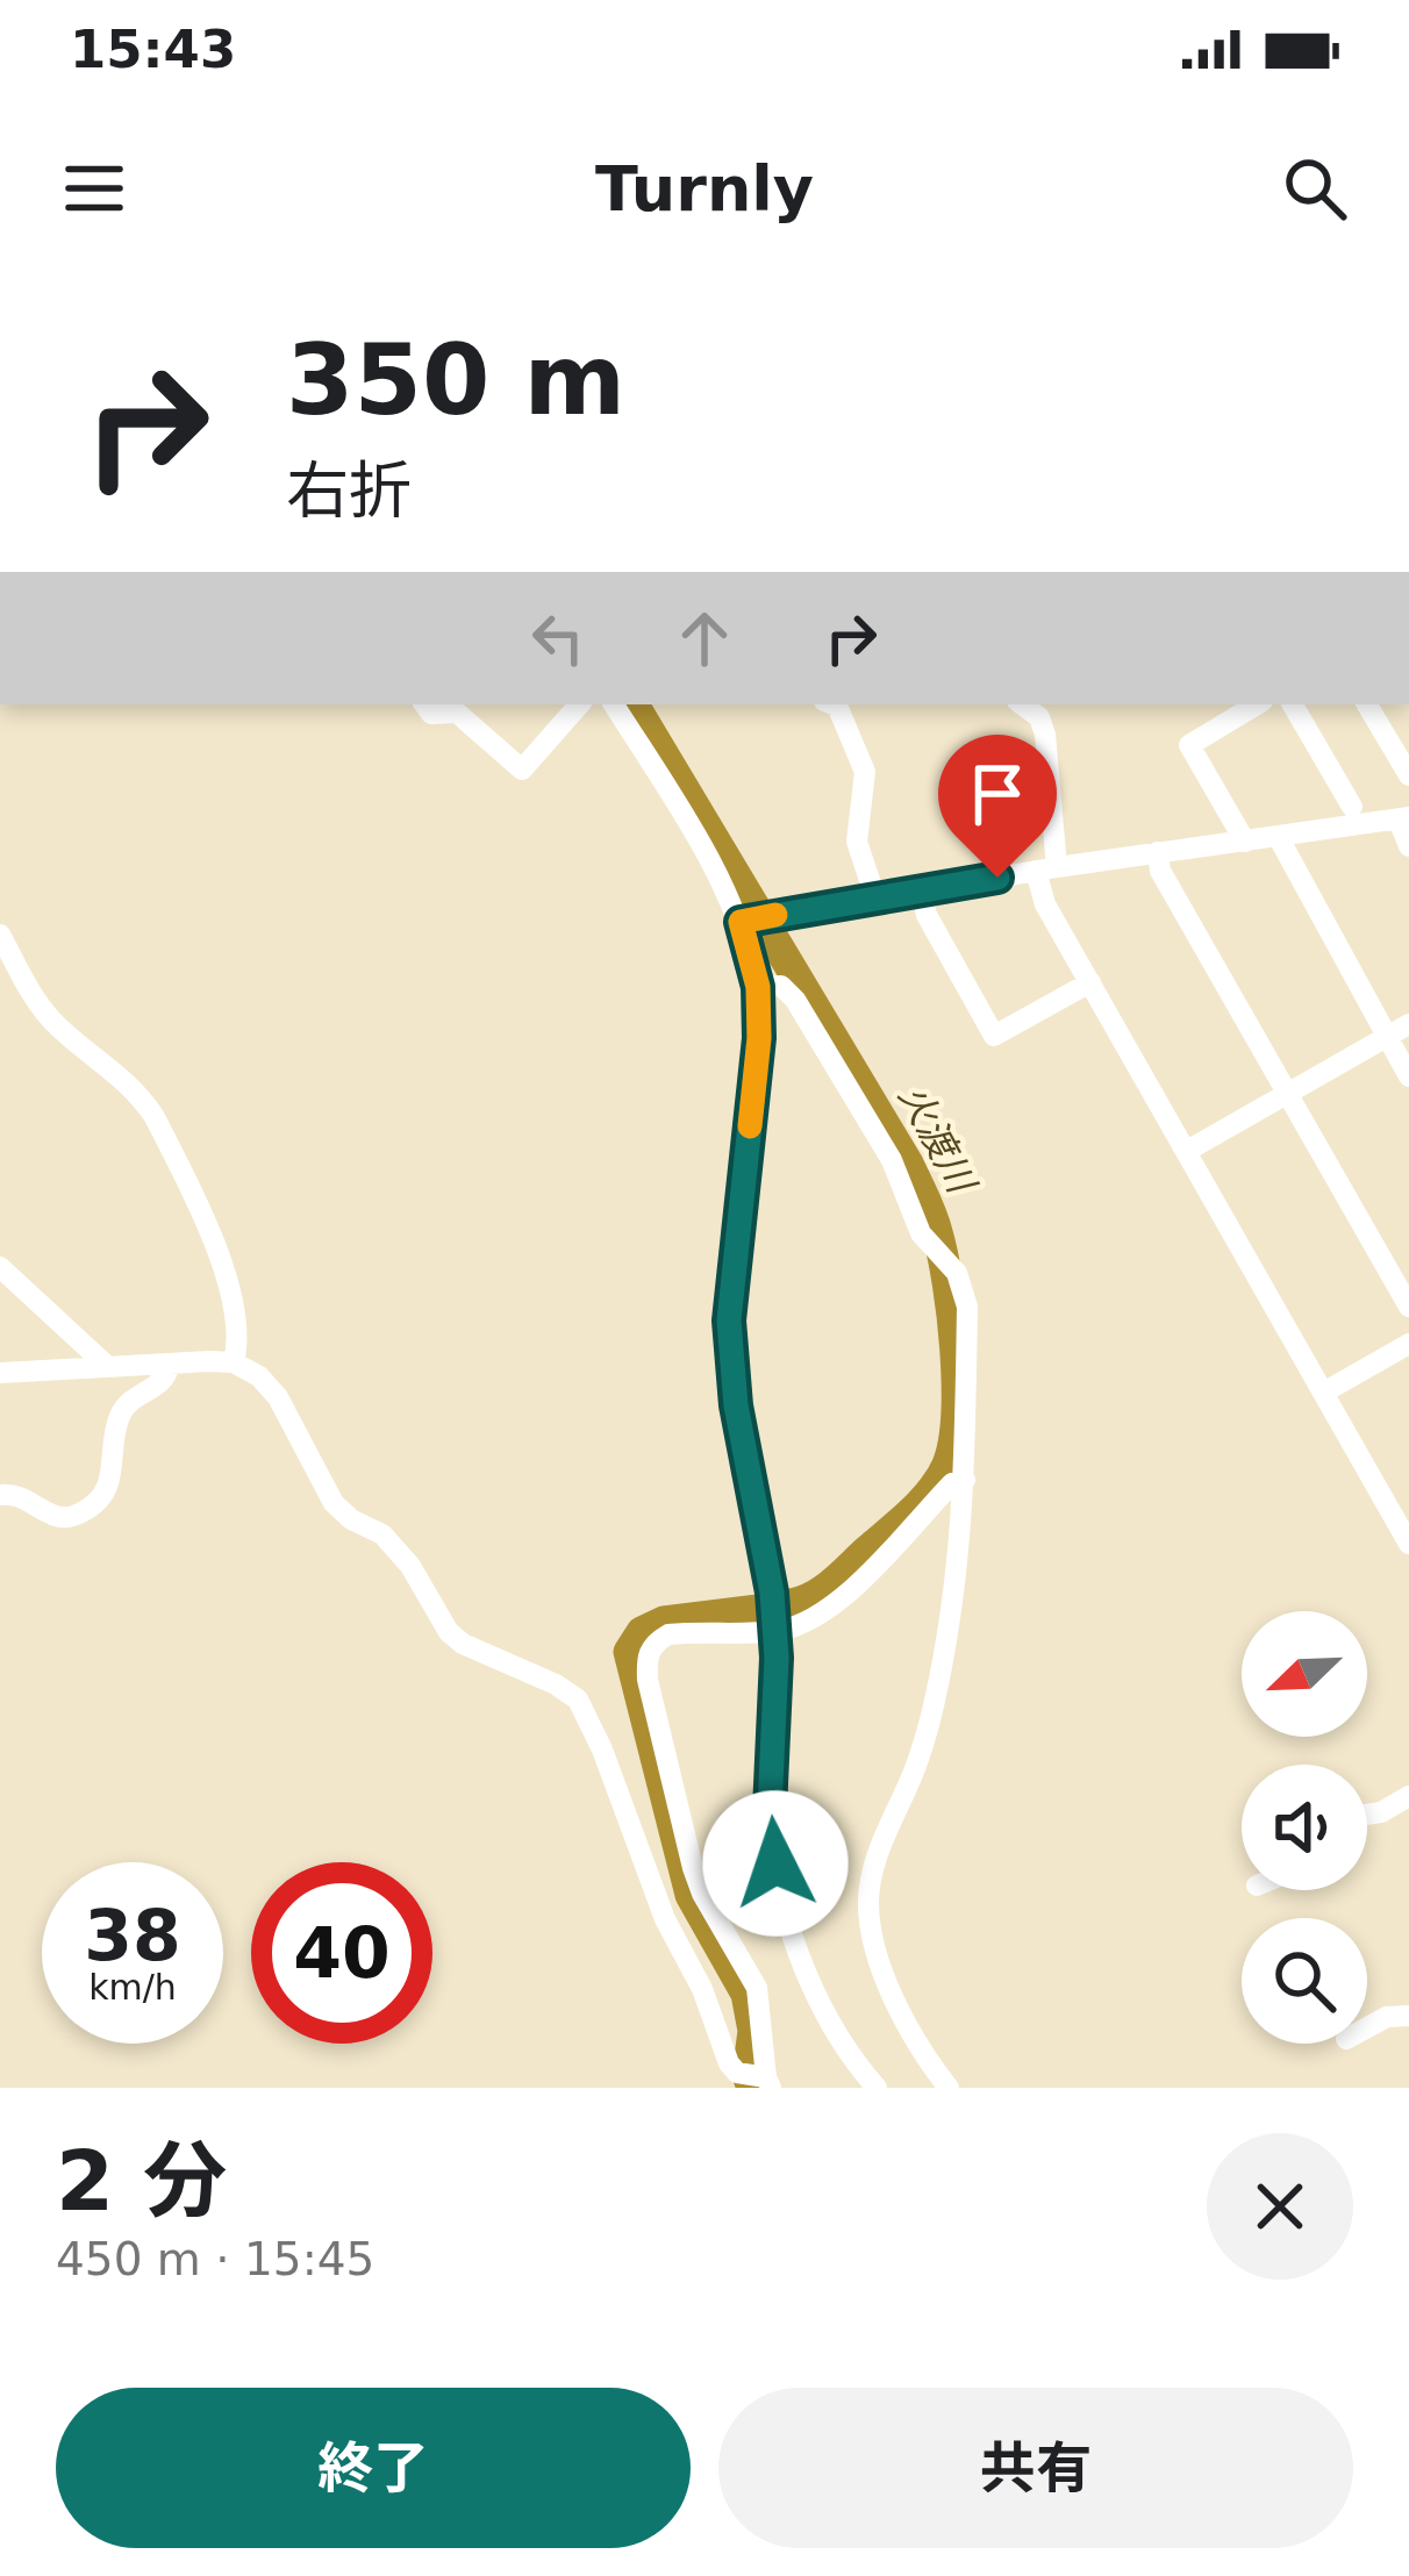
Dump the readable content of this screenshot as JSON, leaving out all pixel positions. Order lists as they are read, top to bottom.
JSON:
{
  "water": ["火渡川"],
  "north": "bottom left",
  "page": {
    "status": "15:43",
    "header": "Turnly",
    "turn": ["350 m", "右折"],
    "speed": "38 km/h",
    "limit": "40",
    "heading": ["2 分", "450 m · 15:45"],
    "buttons": ["終了", "共有"]
  }
}
